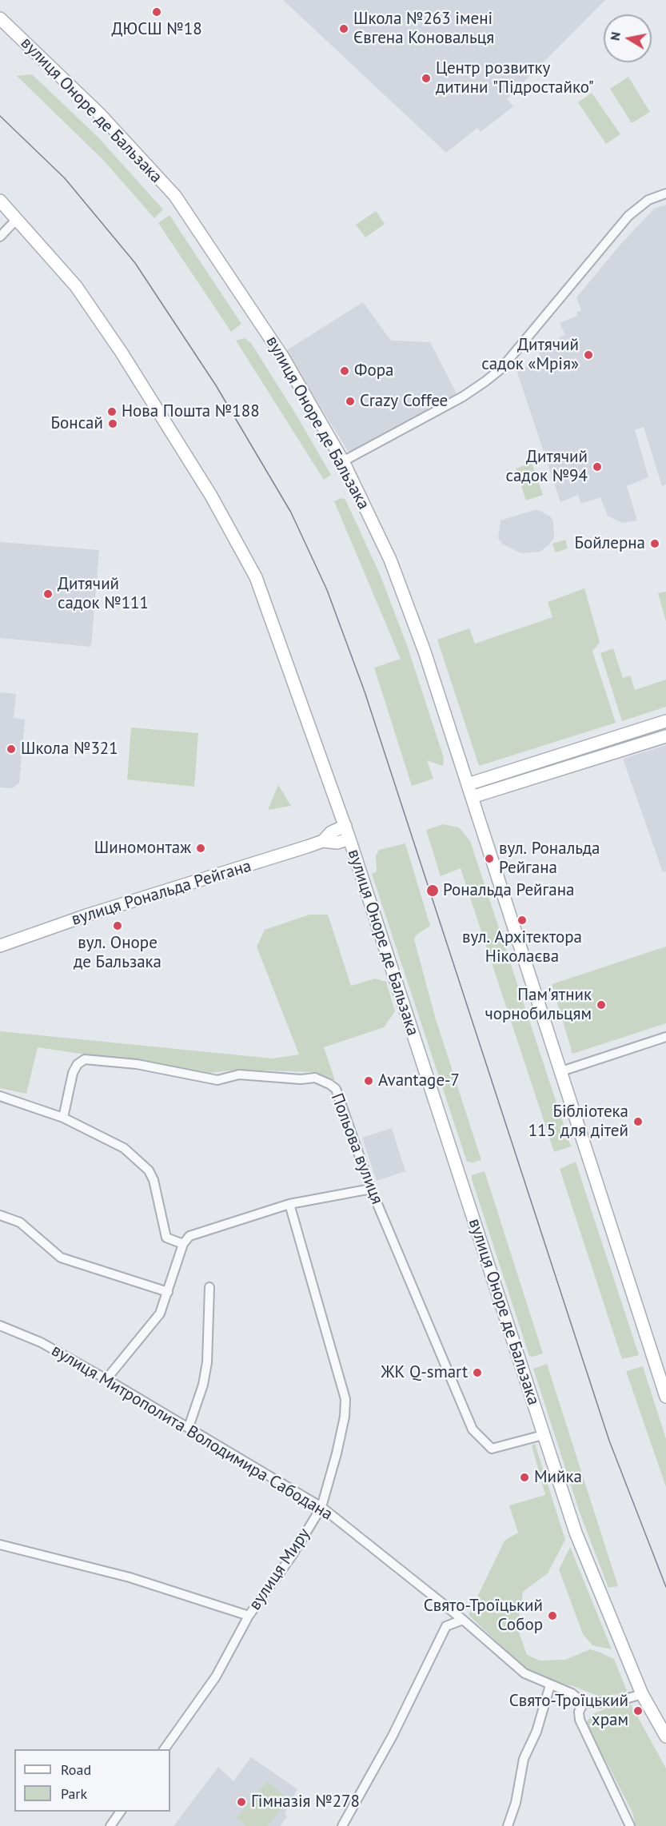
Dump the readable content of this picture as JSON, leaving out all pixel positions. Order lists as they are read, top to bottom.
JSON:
{
  "streets": {
    "street": [
      "вулиця Оноре де Бальзака",
      "вулиця Рональда Рейгана",
      "Польова вулиця",
      "вулиця Митрополита Володимира Сабодана",
      "вулиця Миру"
    ]
  },
  "crossings": [
    ["вулиця Оноре де Бальзака", "вулиця Рональда Рейгана"],
    ["вулиця Оноре де Бальзака", "Польова вулиця"],
    ["вулиця Митрополита Володимира Сабодана", "вулиця Миру"]
  ],
  "places": [
    "ДЮСШ №18",
    "Школа №263 імені Євгена Коновальця",
    "Центр розвитку дитини \"Підростайко\"",
    "Дитячий садок «Мрія»",
    "Фора",
    "Crazy Coffee",
    "Нова Пошта №188",
    "Бонсай",
    "Дитячий садок №94",
    "Бойлерна",
    "Дитячий садок №111",
    "Школа №321",
    "Шиномонтаж",
    "вул. Рональда Рейгана",
    "Рональда Рейгана",
    "вул. Архітектора Ніколаєва",
    "вул. Оноре де Бальзака",
    "Пам'ятник чорнобильцям",
    "Avantage-7",
    "Бібліотека 115 для дітей",
    "ЖК Q-smart",
    "Мийка",
    "Свято-Троїцький Собор",
    "Свято-Троїцький храм",
    "Гімназія №278"
  ],
  "legend": ["Road", "Park"],
  "north": "left"
}
